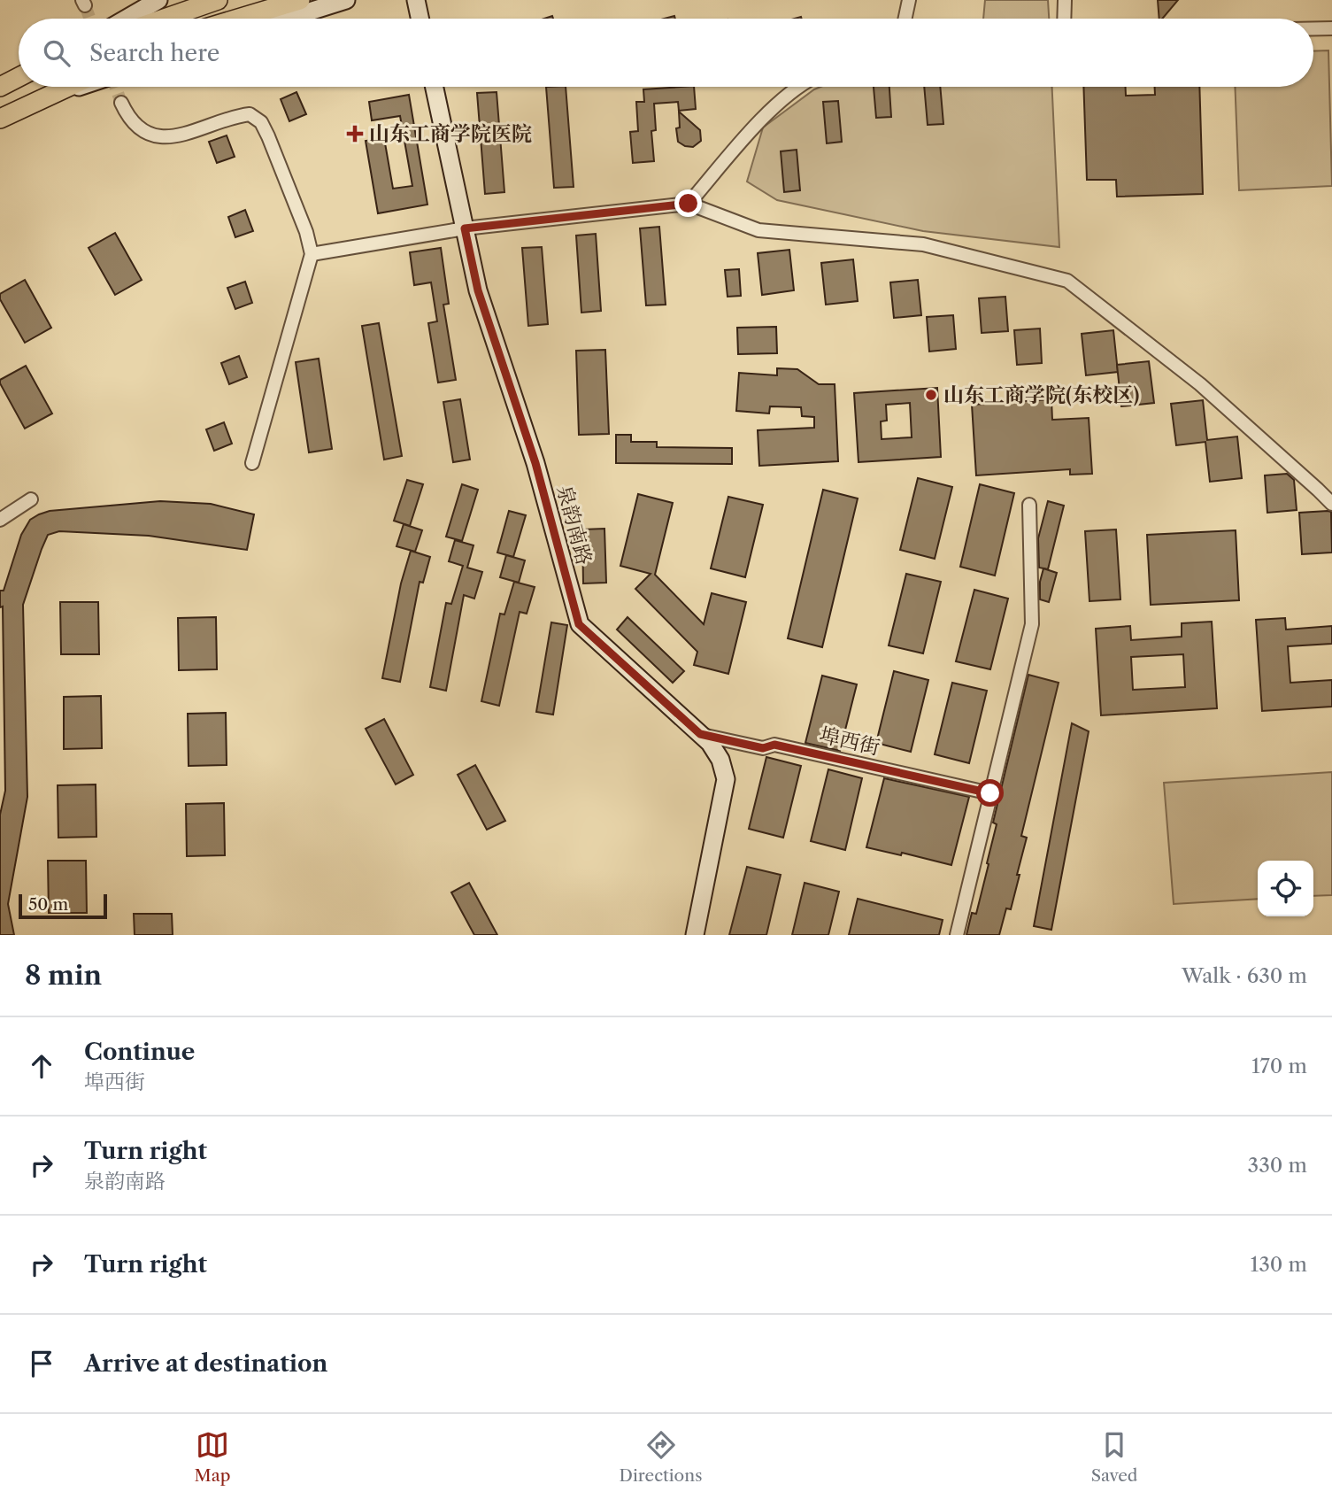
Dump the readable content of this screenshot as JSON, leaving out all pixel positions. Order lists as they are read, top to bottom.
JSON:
{
  "streets": {
    "street": ["泉韵南路", "埠西街"]
  },
  "crossings": [
    ["泉韵南路", "埠西街"]
  ],
  "places": {
    "health": ["山东工商学院医院"],
    "other": ["山东工商学院(东校区)"]
  },
  "scale_bar": "50 m",
  "page": {
    "search": "Search here",
    "scale": "50 m",
    "heading": ["8 min", "Walk · 630 m"],
    "list": [
      ["Continue", "埠西街", "170 m"],
      ["Turn right", "泉韵南路", "330 m"],
      ["Turn right", "130 m"],
      "Arrive at destination"
    ],
    "nav": ["Map", "Directions", "Saved"]
  }
}
